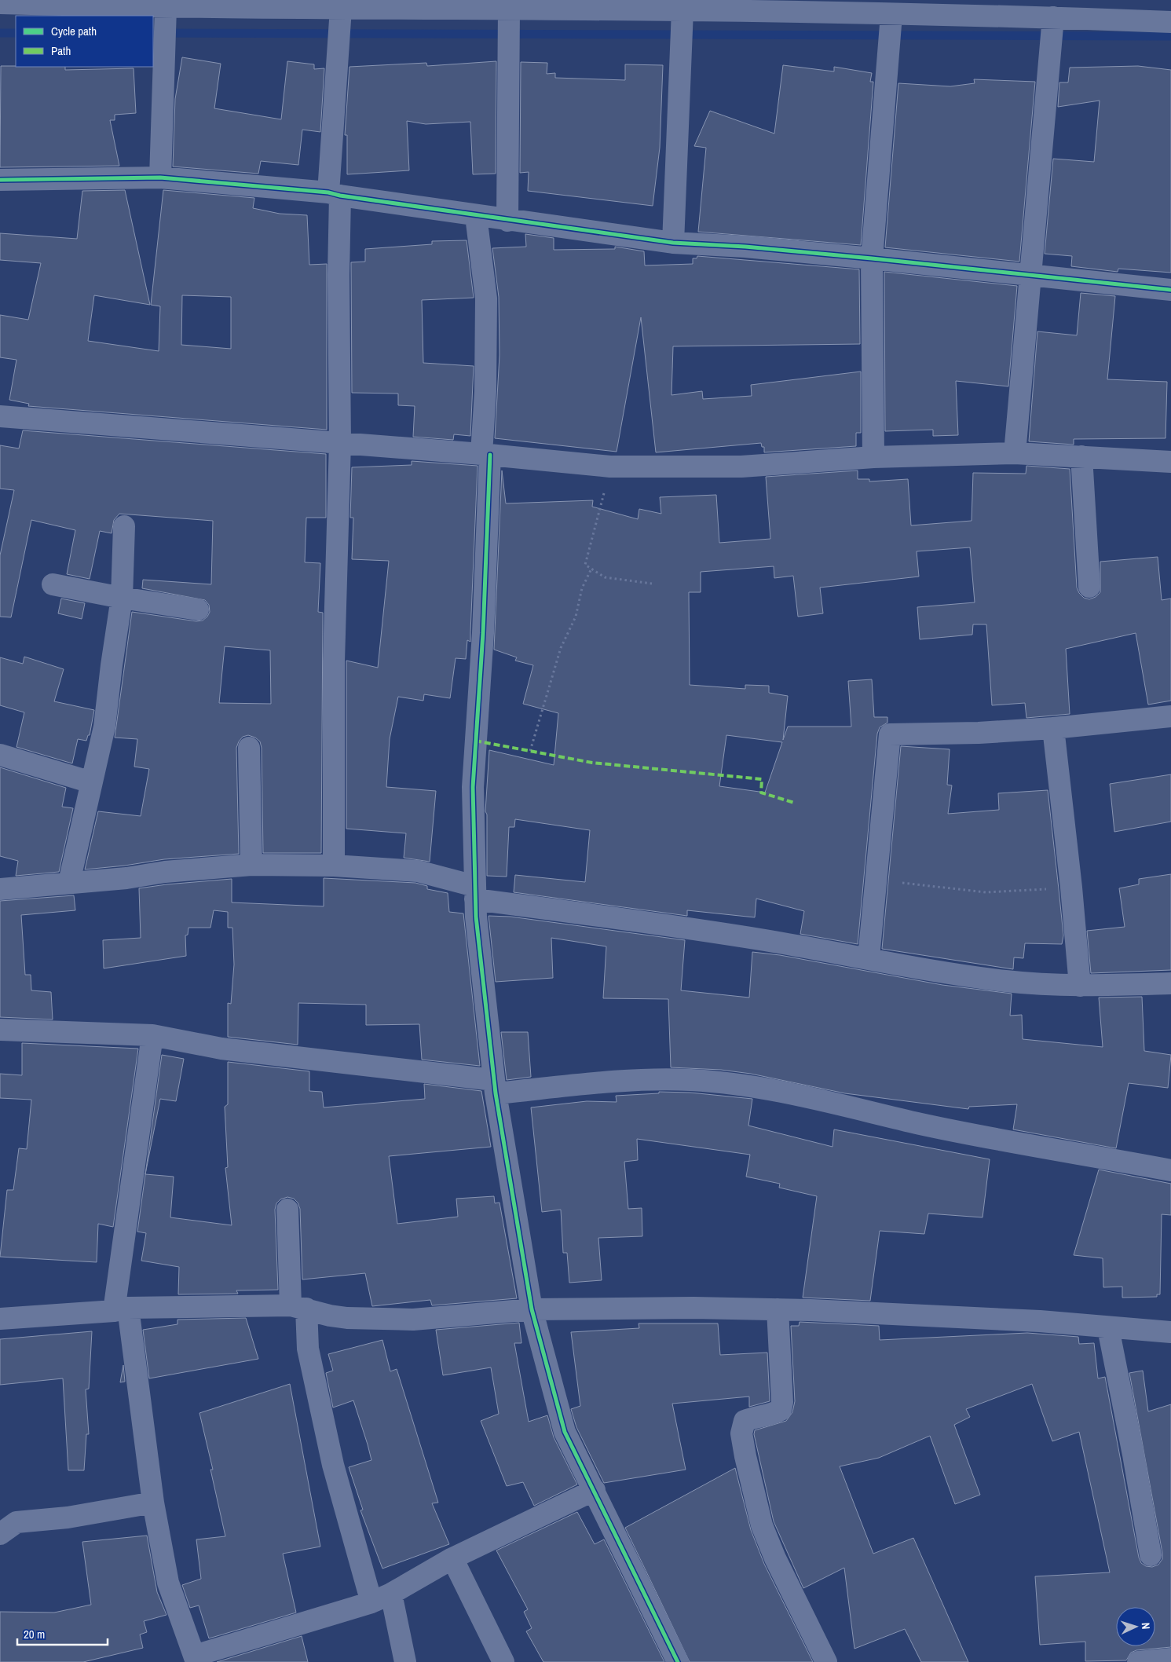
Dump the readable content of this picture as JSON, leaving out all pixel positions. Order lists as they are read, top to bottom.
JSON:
{
  "legend": ["Cycle path", "Path"],
  "scale_bar": "20 m",
  "north": "right"
}
